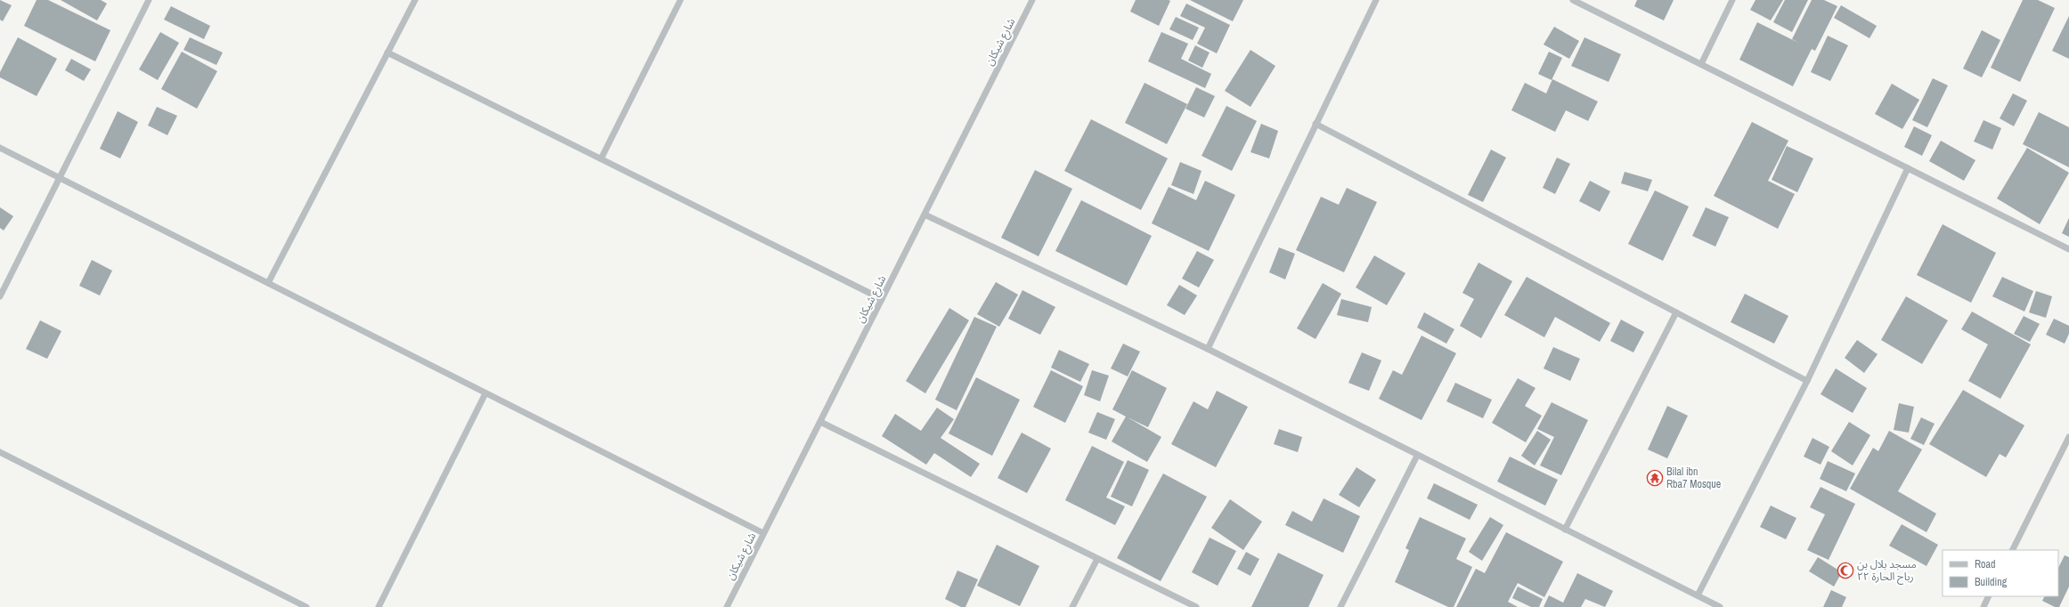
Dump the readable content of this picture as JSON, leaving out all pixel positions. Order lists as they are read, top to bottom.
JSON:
{
  "streets": {
    "street": ["شارع شيكان"]
  },
  "places": {
    "temple": ["Bilal ibn Rba7 Mosque"],
    "mosque": ["مسجد بلال بن رباح الحارة ٢٢"]
  },
  "legend": ["Road", "Building"]
}
